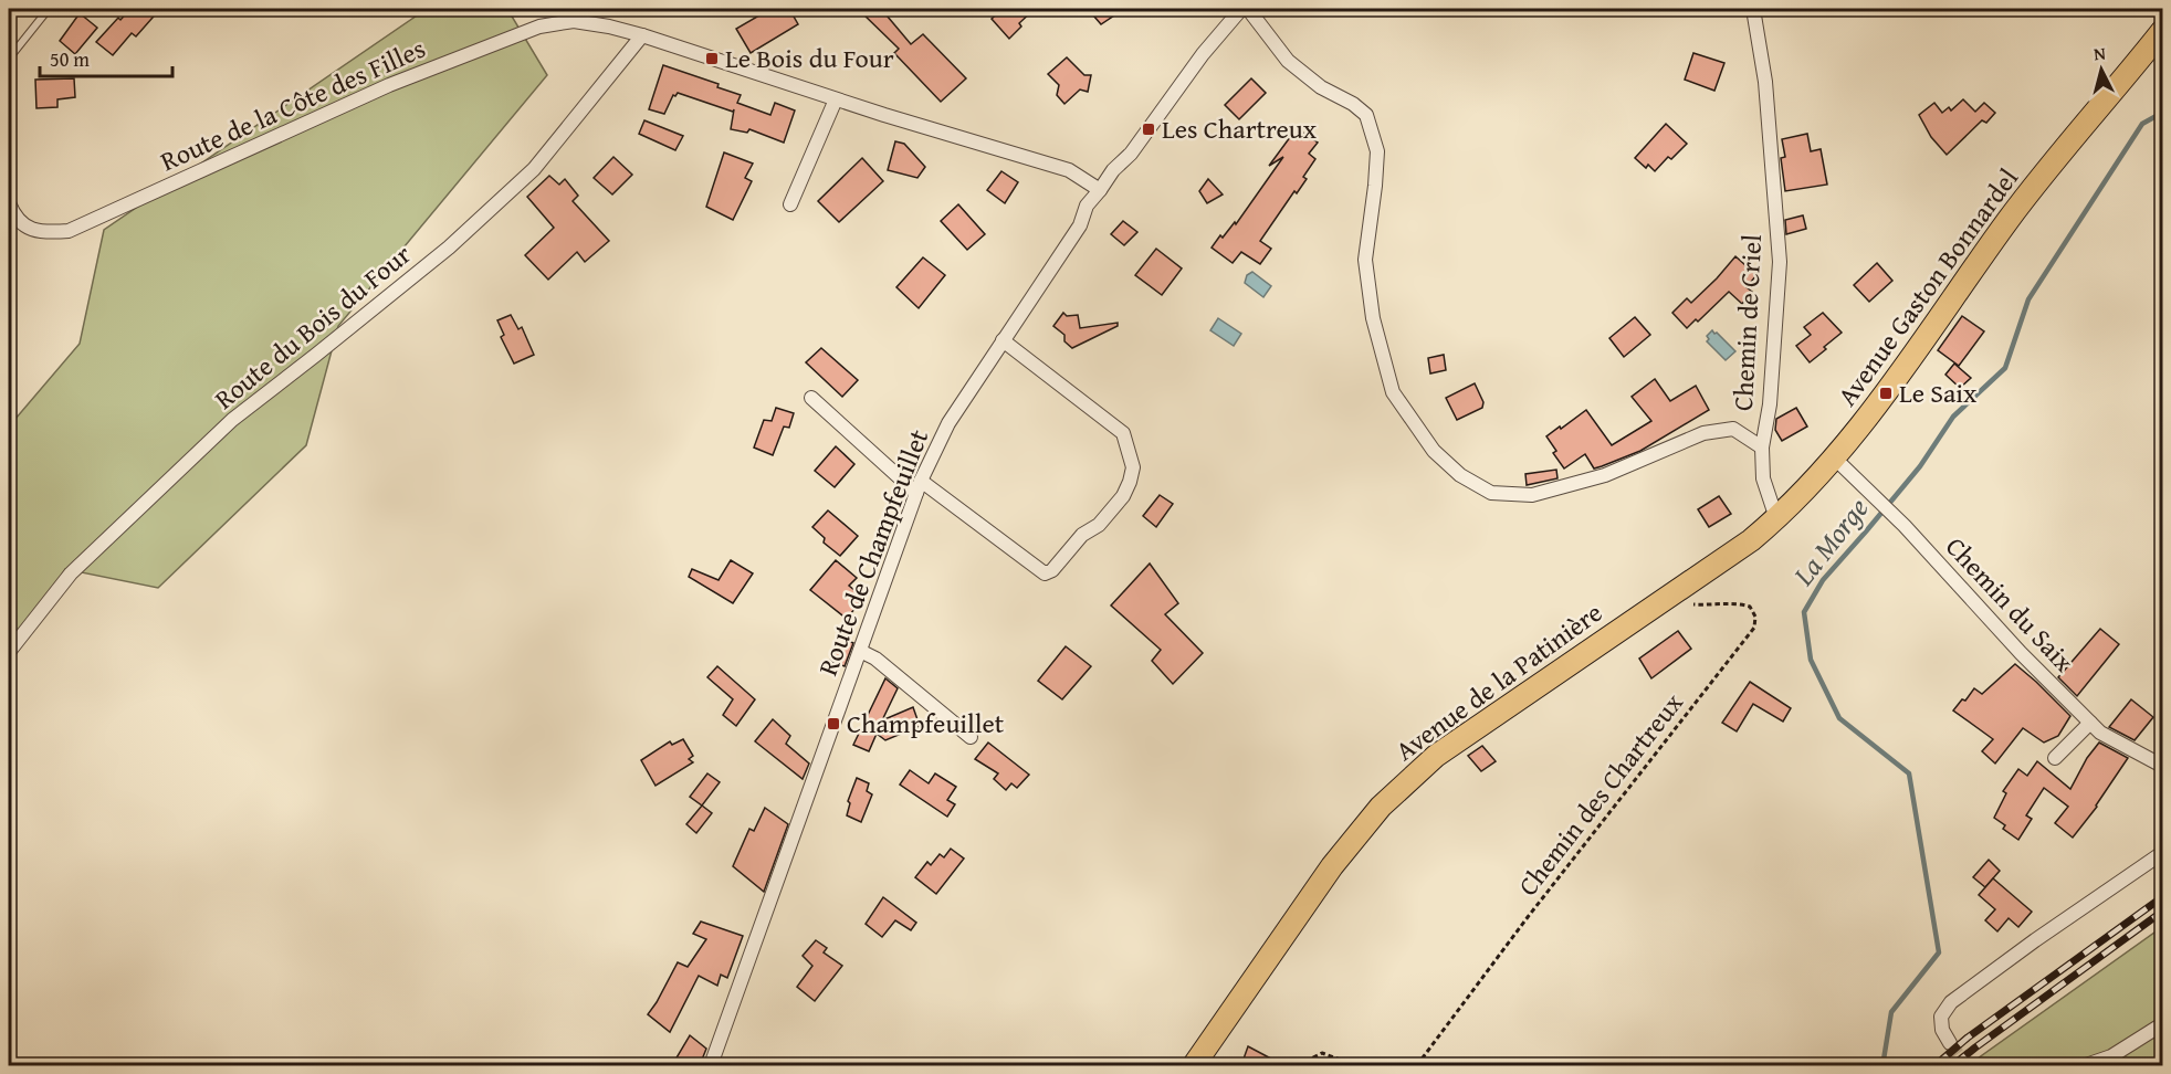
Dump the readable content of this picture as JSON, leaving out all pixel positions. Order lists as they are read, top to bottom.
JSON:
{
  "streets": {
    "main road": ["Avenue Gaston Bonnardel", "Avenue de la Patinière"],
    "street": [
      "Route de la Côte des Filles",
      "Chemin de Criel",
      "Route du Bois du Four",
      "Route de Champfeuillet",
      "Chemin du Saix"
    ],
    "path": ["Chemin des Chartreux"]
  },
  "crossings": [
    ["Route de la Côte des Filles", "Route du Bois du Four"],
    ["Route de la Côte des Filles", "Route de Champfeuillet"],
    ["Avenue Gaston Bonnardel", "Chemin de Criel"],
    ["Avenue Gaston Bonnardel", "Chemin du Saix"],
    ["Avenue Gaston Bonnardel", "Avenue de la Patinière"],
    ["Avenue de la Patinière", "Chemin des Chartreux"]
  ],
  "water": ["La Morge"],
  "places": {
    "transit": [
      "Le Bois du Four",
      "Les Chartreux",
      "Le Saix",
      "Champfeuillet"
    ]
  },
  "scale_bar": "50 m",
  "north": "top"
}
